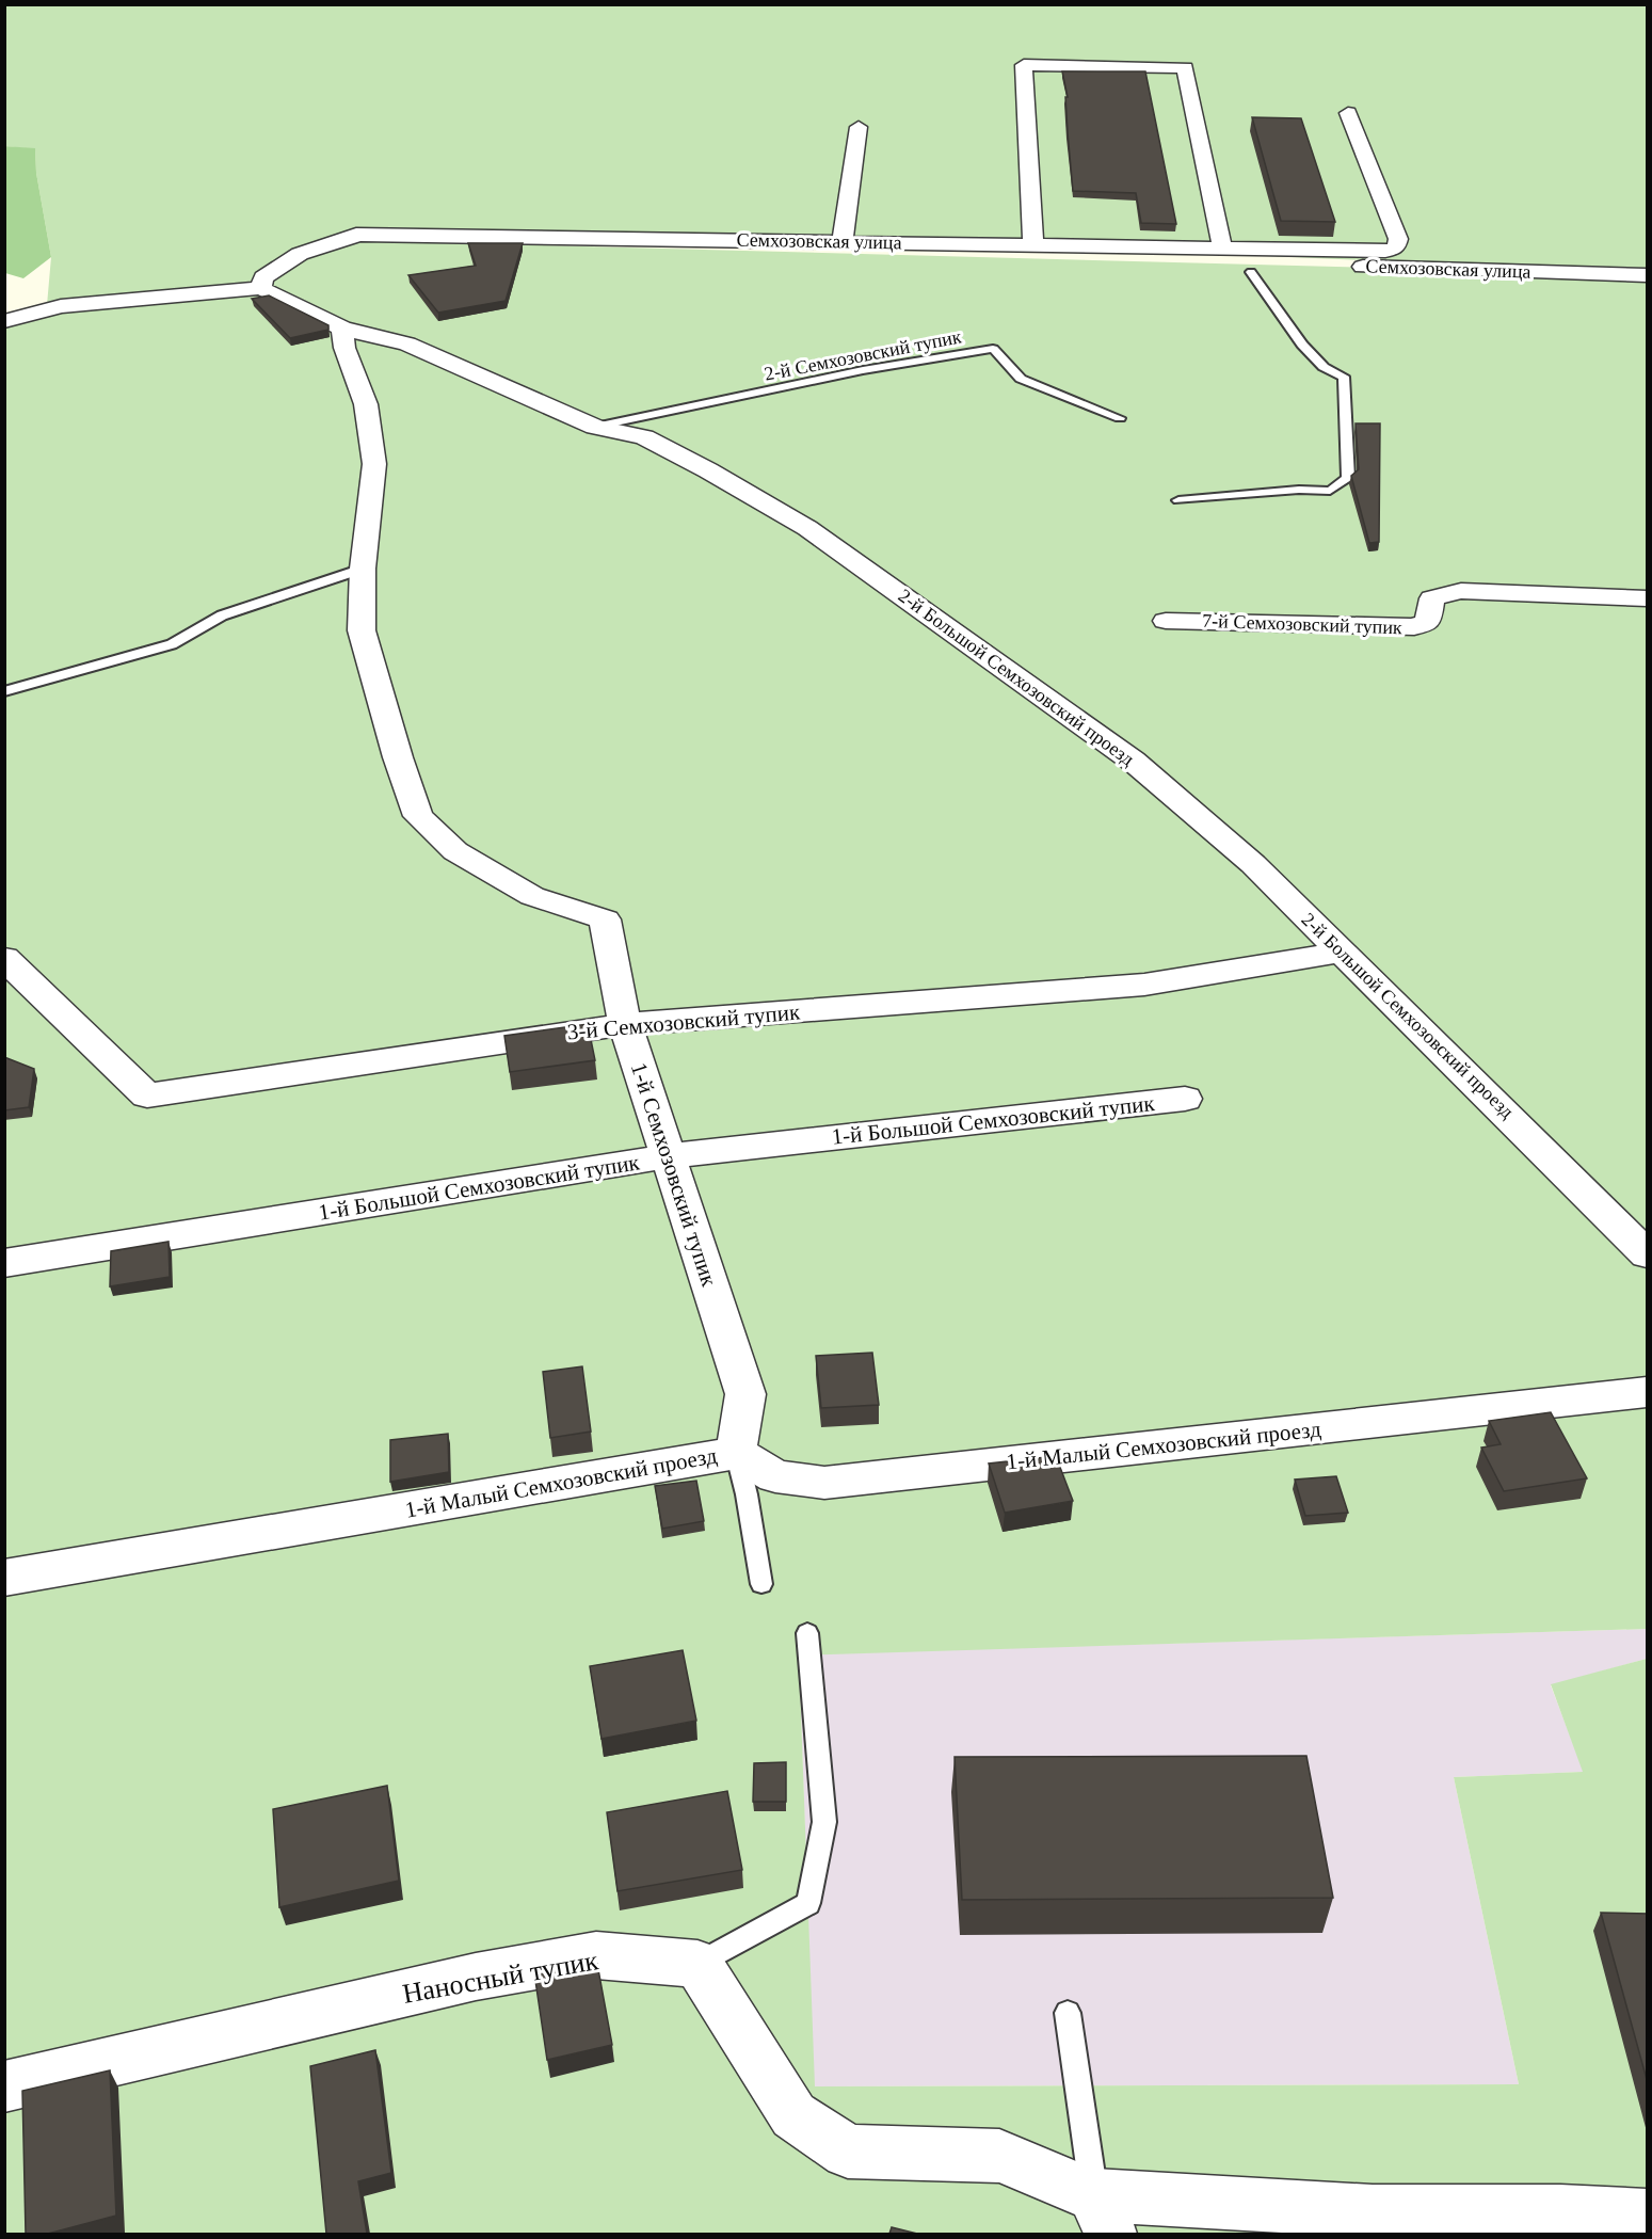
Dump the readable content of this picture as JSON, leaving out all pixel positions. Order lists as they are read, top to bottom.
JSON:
{
  "streets": {
    "street": [
      "Семхозовская улица",
      "7-й Семхозовский тупик",
      "2-й Большой Семхозовский проезд",
      "3-й Семхозовский тупик",
      "1-й Большой Семхозовский тупик",
      "1-й Семхозовский тупик",
      "1-й Малый Семхозовский проезд",
      "Наносный тупик"
    ],
    "lane": ["2-й Семхозовский тупик"]
  },
  "crossings": [
    ["Семхозовская улица", "2-й Большой Семхозовский проезд"],
    ["2-й Семхозовский тупик", "2-й Большой Семхозовский проезд"],
    ["2-й Большой Семхозовский проезд", "3-й Семхозовский тупик"],
    ["2-й Большой Семхозовский проезд", "1-й Семхозовский тупик"],
    ["3-й Семхозовский тупик", "1-й Семхозовский тупик"],
    ["1-й Большой Семхозовский тупик", "1-й Семхозовский тупик"],
    ["1-й Семхозовский тупик", "1-й Малый Семхозовский проезд"]
  ]
}
